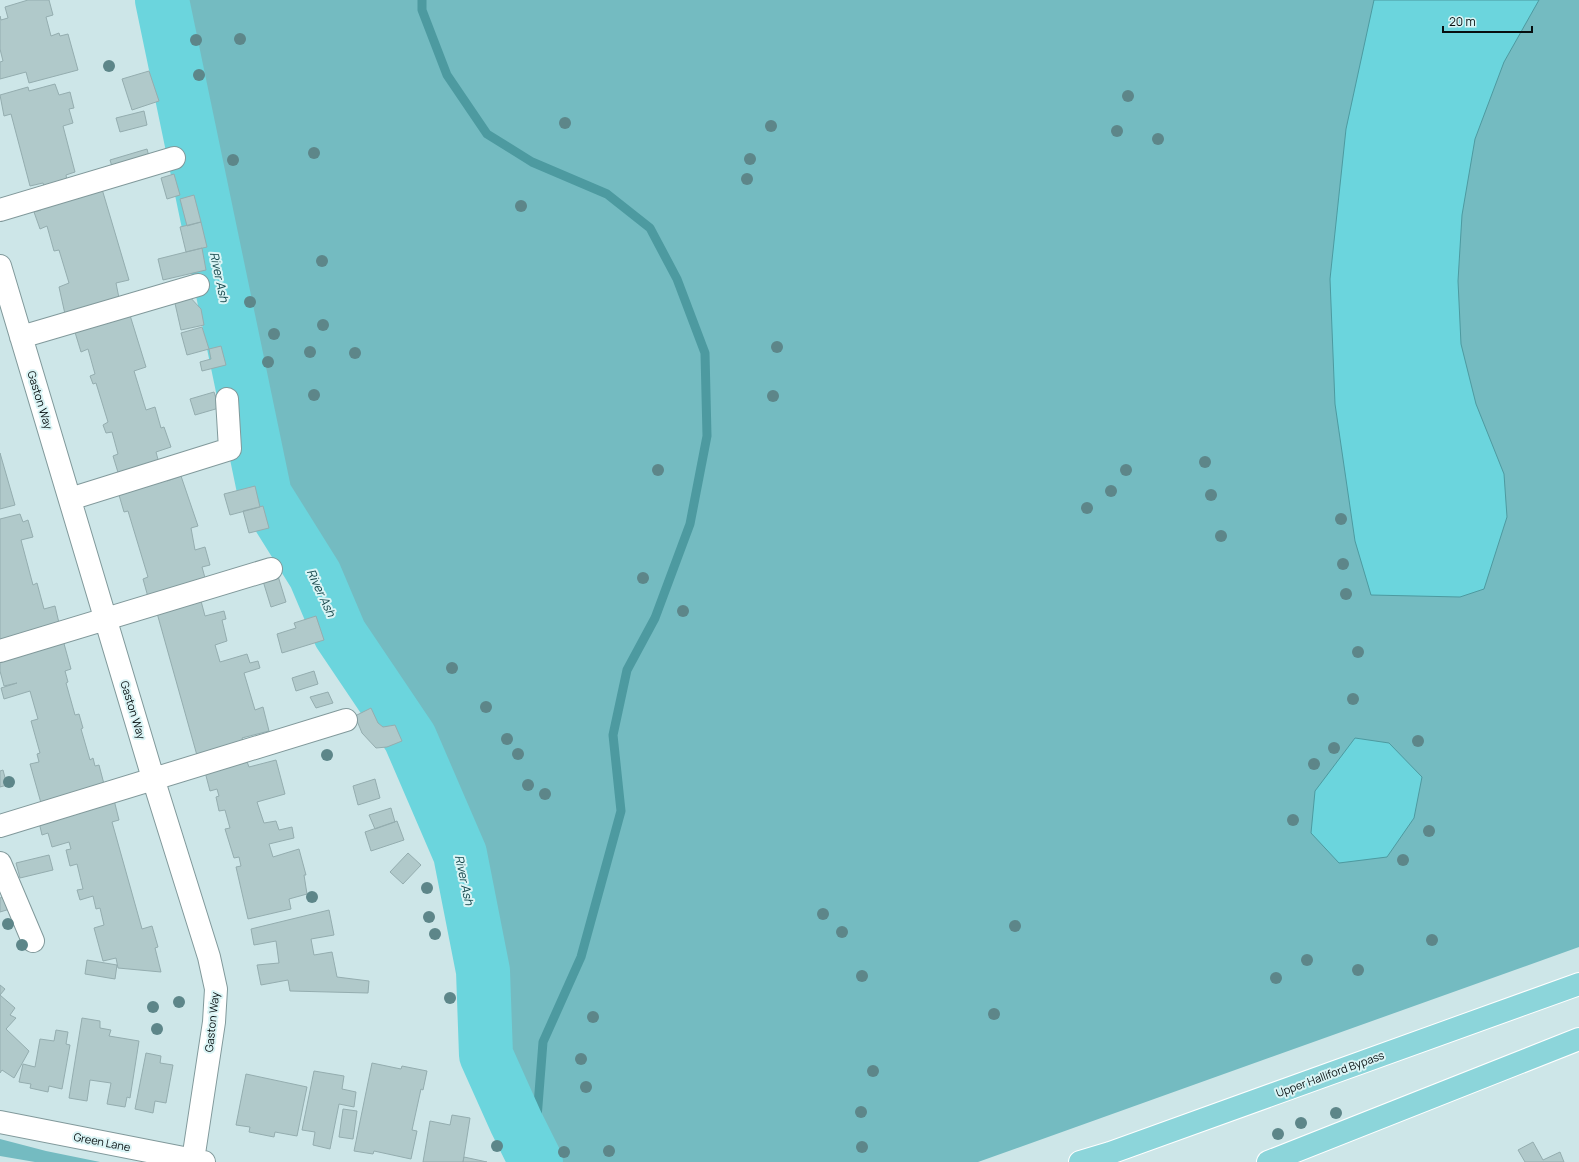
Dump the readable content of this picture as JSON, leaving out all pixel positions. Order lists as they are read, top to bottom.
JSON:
{
  "streets": {
    "main road": ["Upper Halliford Bypass"],
    "street": ["Gaston Way", "Green Lane"]
  },
  "crossings": [
    ["Gaston Way", "Green Lane"]
  ],
  "water": ["River Ash"],
  "scale_bar": "20 m"
}
